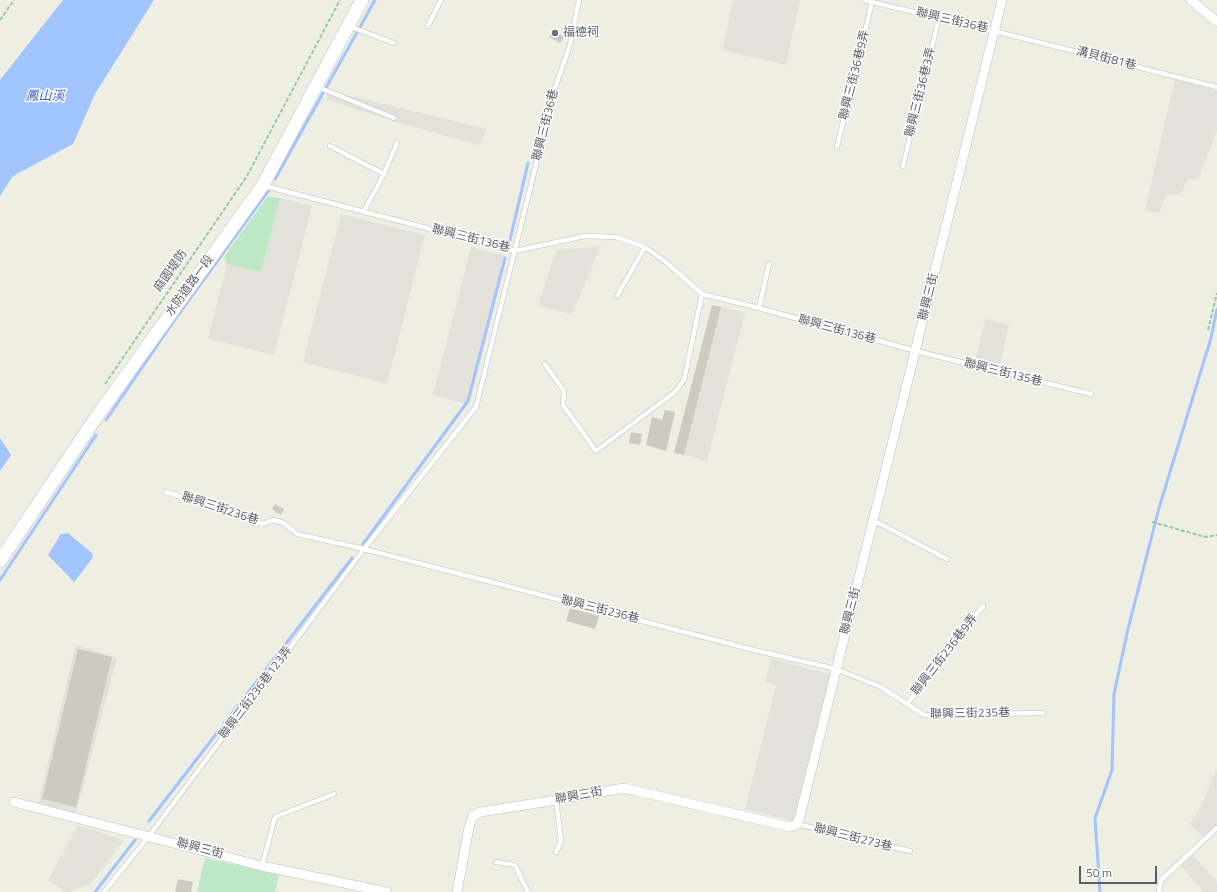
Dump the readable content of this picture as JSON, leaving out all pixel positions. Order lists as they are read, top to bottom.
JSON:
{
  "streets": {
    "street": ["水防道路一段", "聯興三街"],
    "lane": [
      "聯興三街36巷",
      "溝貝街81巷",
      "聯興三街36巷9弄",
      "聯興三街36巷3弄",
      "聯興三街136巷",
      "聯興三街135巷",
      "聯興三街236巷",
      "聯興三街236巷9弄",
      "聯興三街236巷123弄",
      "聯興三街235巷",
      "聯興三街273巷"
    ],
    "path": ["麻園堤防"]
  },
  "crossings": [
    ["聯興三街36巷", "溝貝街81巷"],
    ["聯興三街36巷", "聯興三街36巷9弄"],
    ["聯興三街36巷", "聯興三街36巷3弄"],
    ["聯興三街36巷", "聯興三街136巷"],
    ["聯興三街36巷", "聯興三街"],
    ["溝貝街81巷", "聯興三街"],
    ["聯興三街136巷", "水防道路一段"],
    ["聯興三街136巷", "聯興三街"],
    ["聯興三街136巷", "聯興三街135巷"],
    ["聯興三街", "聯興三街135巷"],
    ["聯興三街", "聯興三街236巷"],
    ["聯興三街", "聯興三街236巷123弄"],
    ["聯興三街", "聯興三街235巷"],
    ["聯興三街", "聯興三街273巷"],
    ["聯興三街236巷", "聯興三街236巷123弄"],
    ["聯興三街236巷", "聯興三街235巷"],
    ["聯興三街236巷9弄", "聯興三街235巷"]
  ],
  "water": ["鳳山溪"],
  "places": ["福德祠"],
  "scale_bar": "50 m"
}
